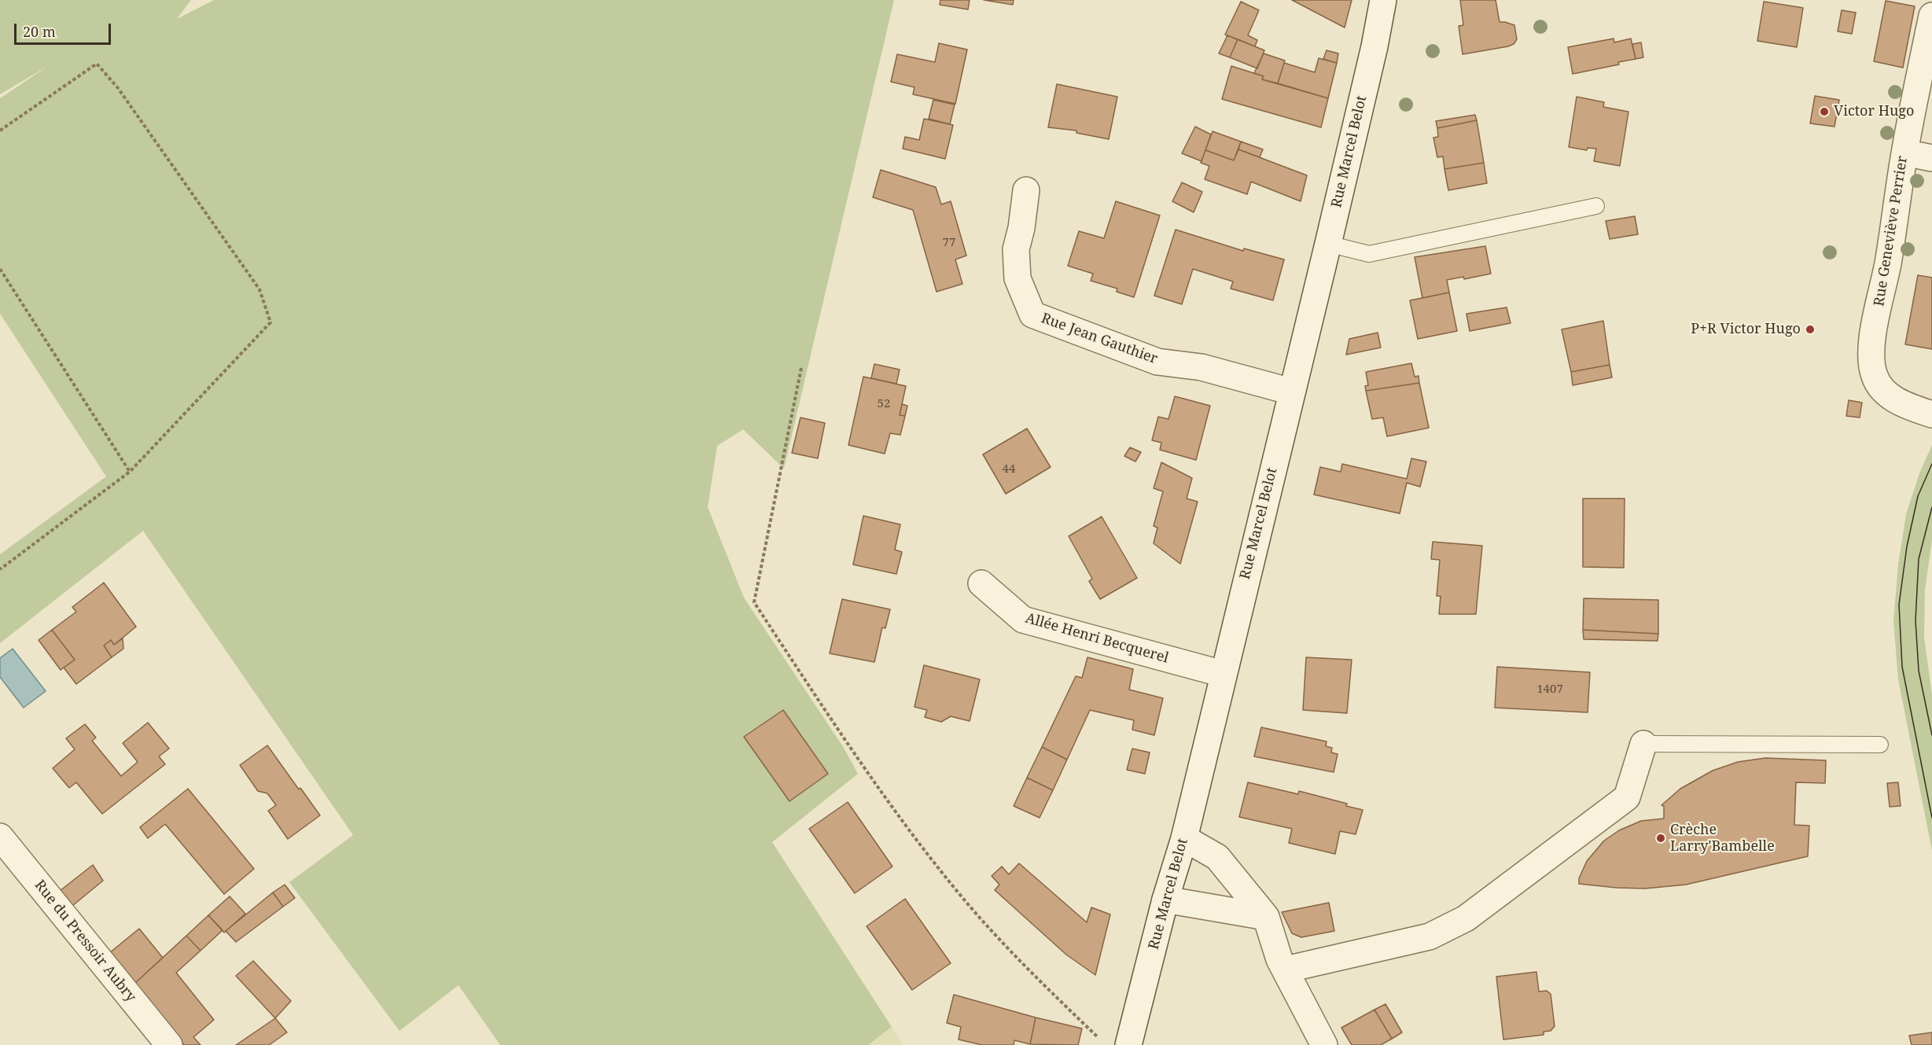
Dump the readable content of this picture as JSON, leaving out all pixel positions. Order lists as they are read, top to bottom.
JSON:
{
  "streets": {
    "street": [
      "Rue Marcel Belot",
      "Rue Geneviève Perrier",
      "Rue Jean Gauthier",
      "Allée Henri Becquerel",
      "Rue du Pressoir Aubry"
    ]
  },
  "crossings": [
    ["Rue Marcel Belot", "Rue Jean Gauthier"],
    ["Rue Marcel Belot", "Allée Henri Becquerel"]
  ],
  "places": ["Victor Hugo", "P+R Victor Hugo", "Crèche Larry'Bambelle"],
  "house_numbers": [
    "77",
    "52",
    "44",
    "1407"
  ],
  "scale_bar": "20 m"
}
